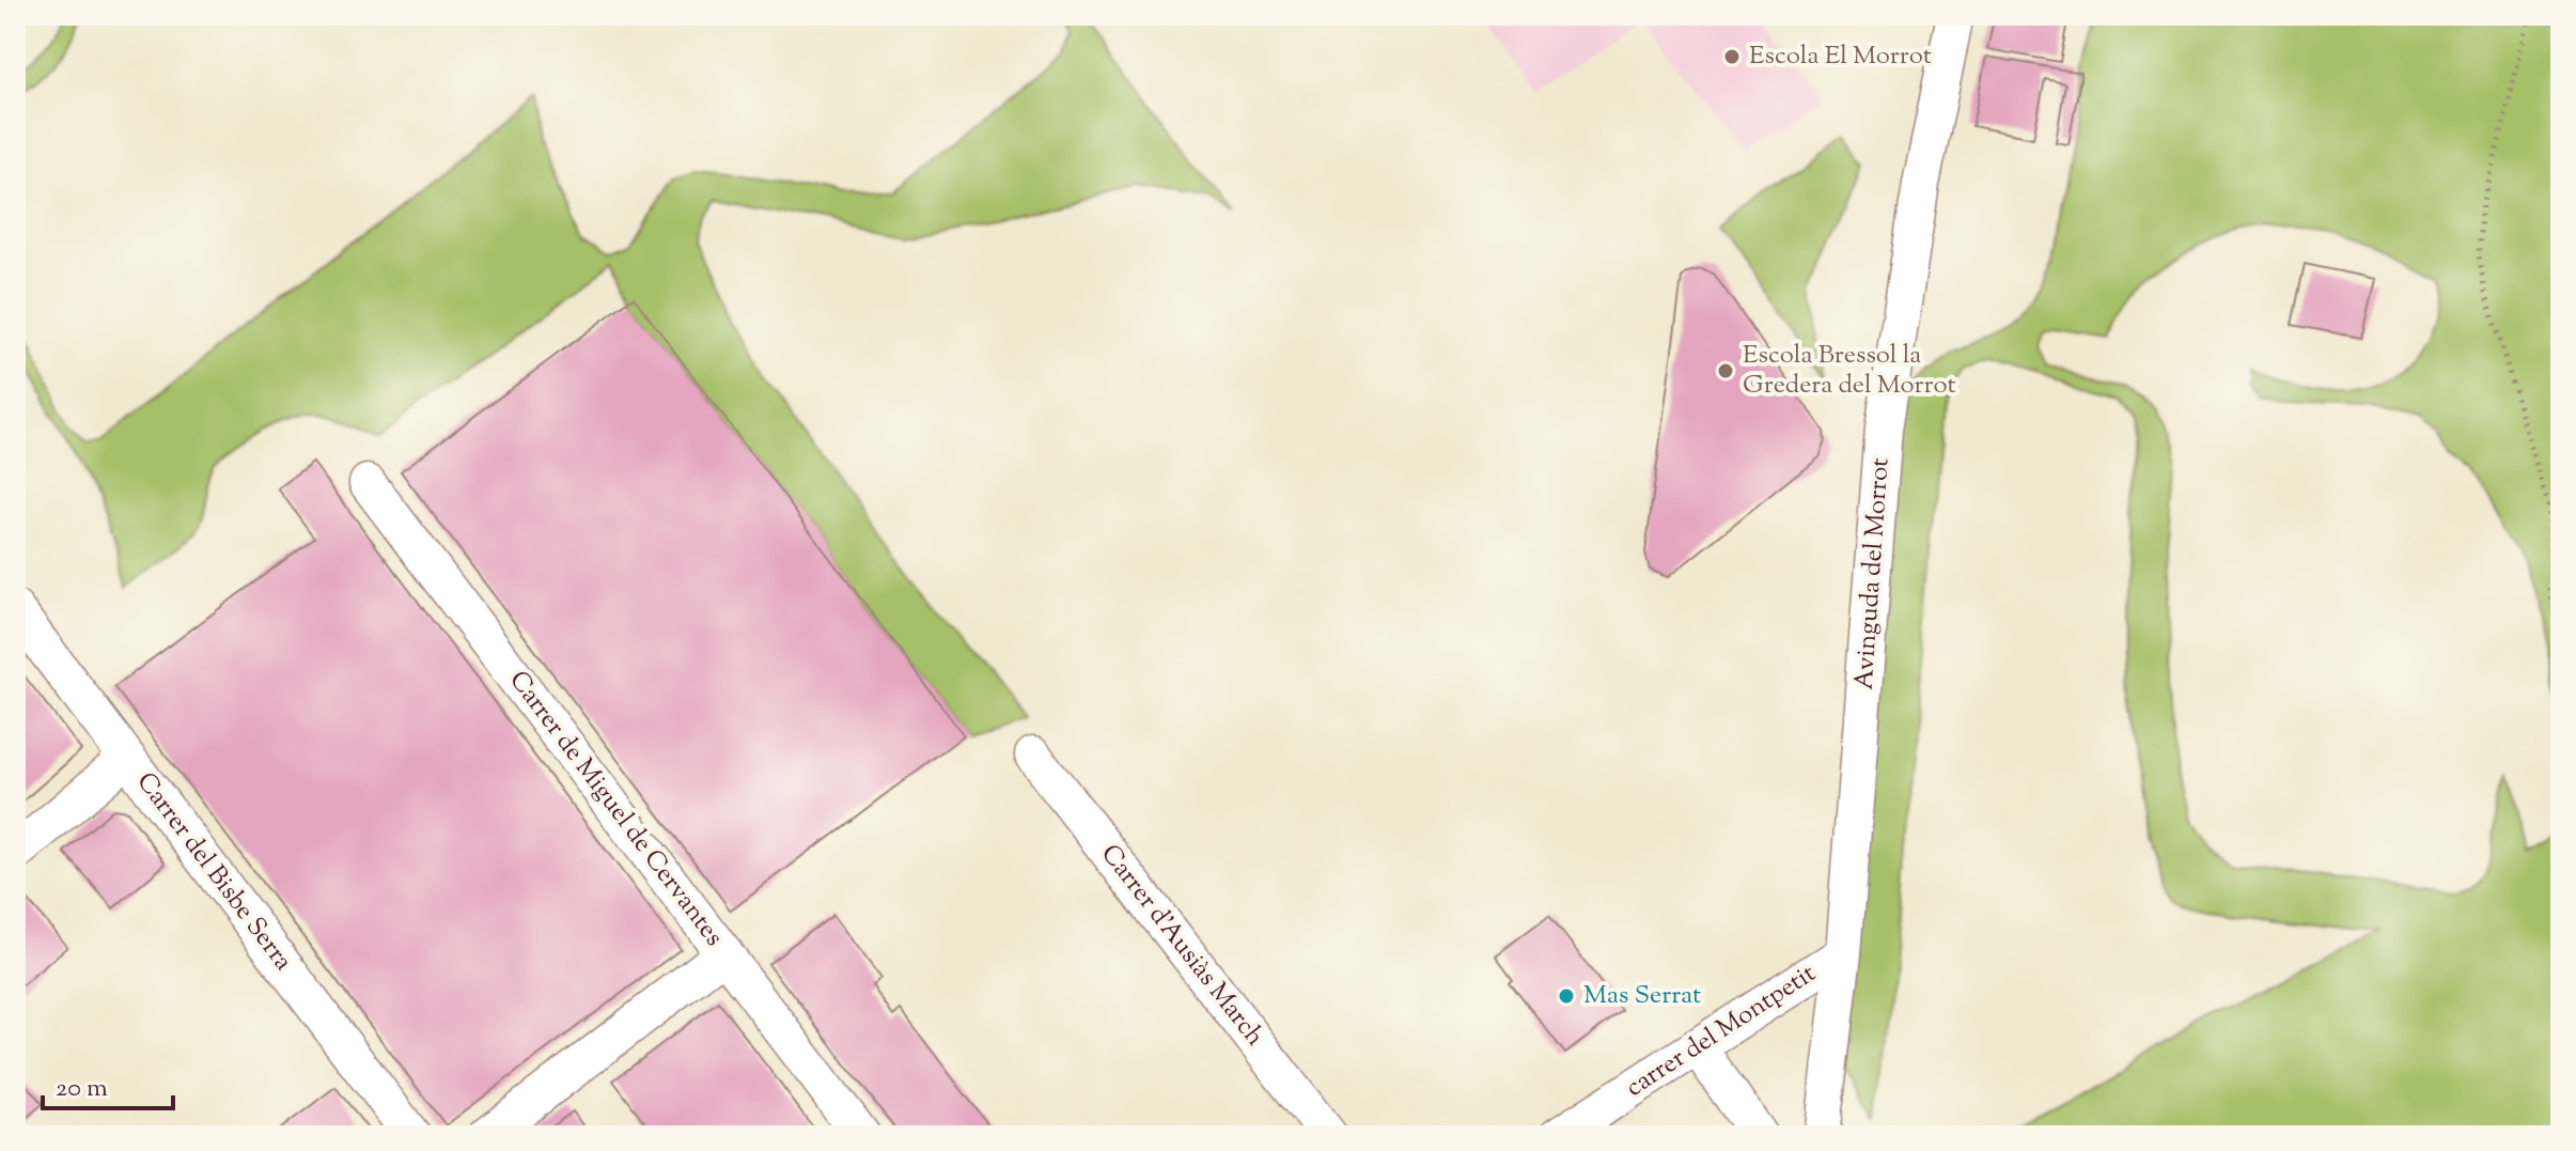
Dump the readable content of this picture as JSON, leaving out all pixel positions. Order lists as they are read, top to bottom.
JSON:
{
  "streets": {
    "street": [
      "Avinguda del Morrot",
      "Carrer de Miguel de Cervantes",
      "Carrer del Bisbe Serra",
      "Carrer d'Ausiàs March",
      "carrer del Montpetit"
    ]
  },
  "crossings": [
    ["Avinguda del Morrot", "carrer del Montpetit"]
  ],
  "places": ["Escola El Morrot", "Escola Bressol la Gredera del Morrot", "Mas Serrat"],
  "scale_bar": "20 m"
}
